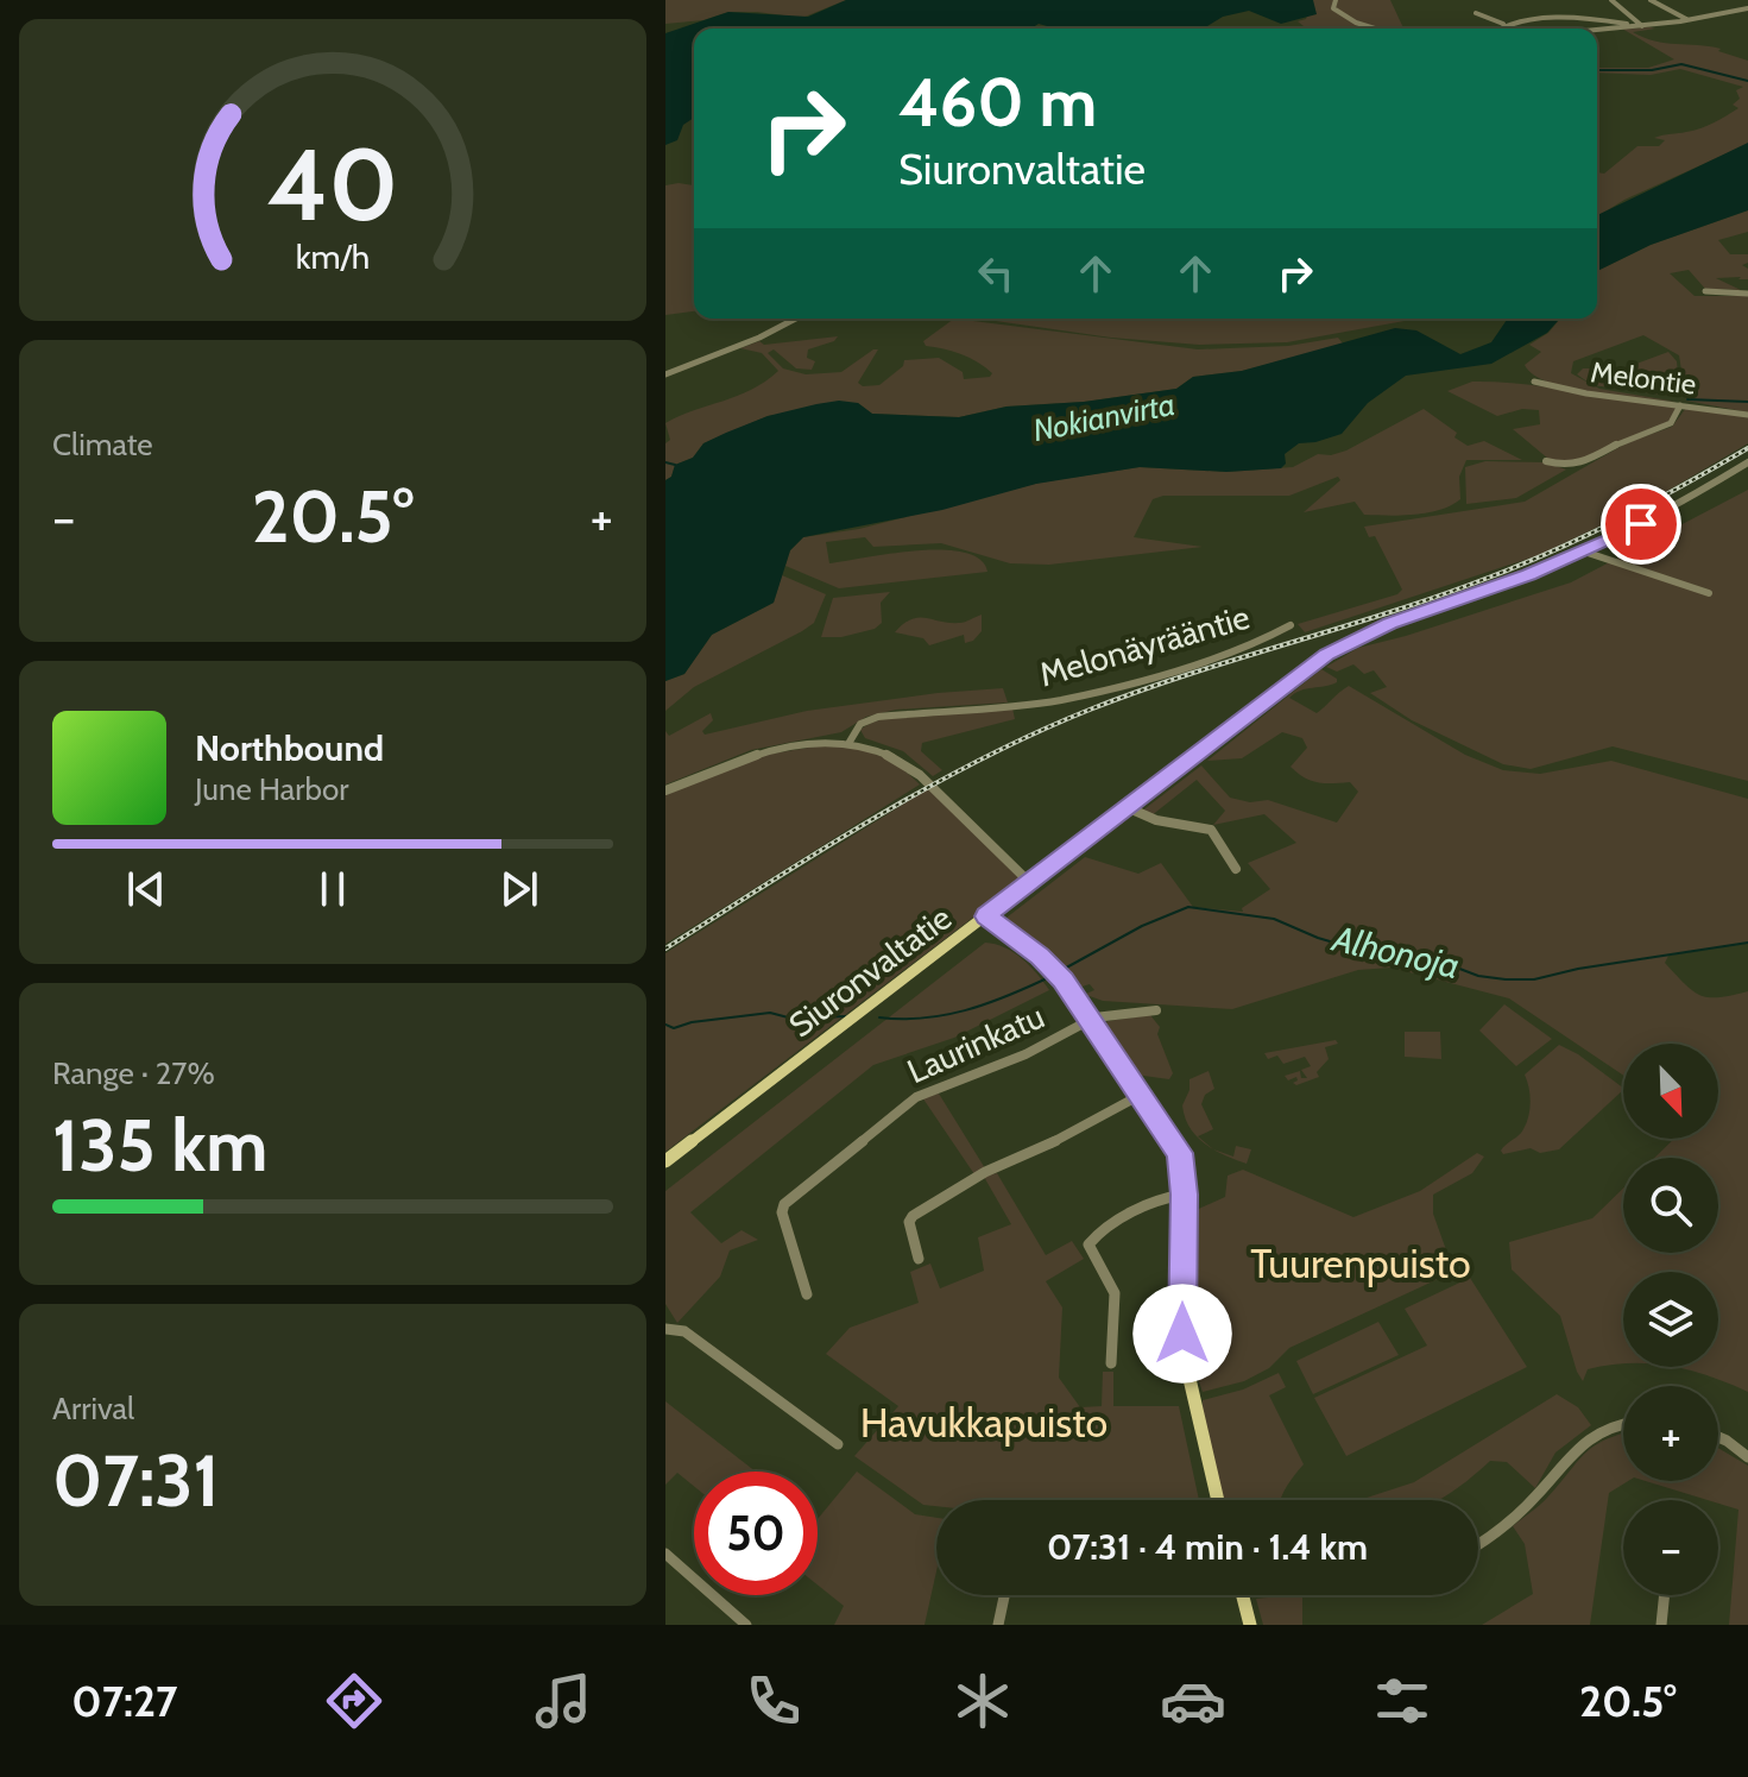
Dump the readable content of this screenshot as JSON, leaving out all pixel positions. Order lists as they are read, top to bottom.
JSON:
{
  "streets": {
    "main road": ["Siuronvaltatie"],
    "street": ["Melontie", "Melonäyrääntie", "Laurinkatu"]
  },
  "water": ["Nokianvirta", "Alhonoja"],
  "parks": ["Tuurenpuisto", "Havukkapuisto"],
  "north": "bottom right",
  "page": {
    "turn": ["460 m", "Siuronvaltatie"],
    "tile": [
      "Climate",
      ["Range · 27%", "135 km"],
      ["Arrival", "07:31"]
    ],
    "heat": ["−", "20.5°", "+"],
    "song": ["Northbound", "June Harbor"],
    "map_buttons": ["+", "−"],
    "limit": "50",
    "trip": "07:31 · 4 min · 1.4 km",
    "tabs": ["07:27", "20.5°"],
    "gauge": ["40", "km/h"]
  }
}
